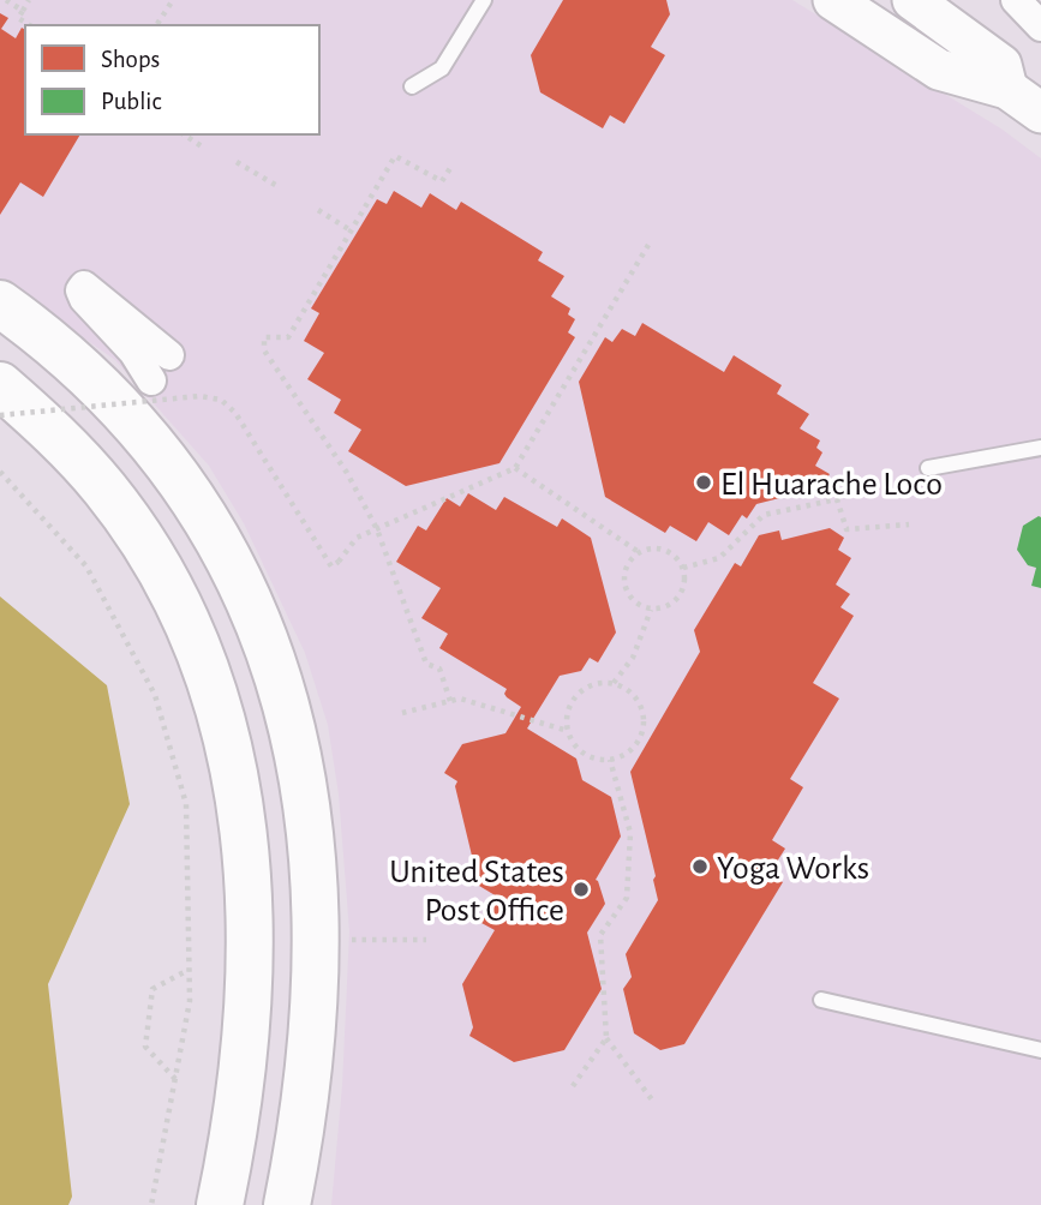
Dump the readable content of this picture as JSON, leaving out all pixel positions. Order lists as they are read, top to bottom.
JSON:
{
  "places": ["El Huarache Loco", "Yoga Works", "United States Post Office"],
  "legend": ["Shops", "Public"]
}
